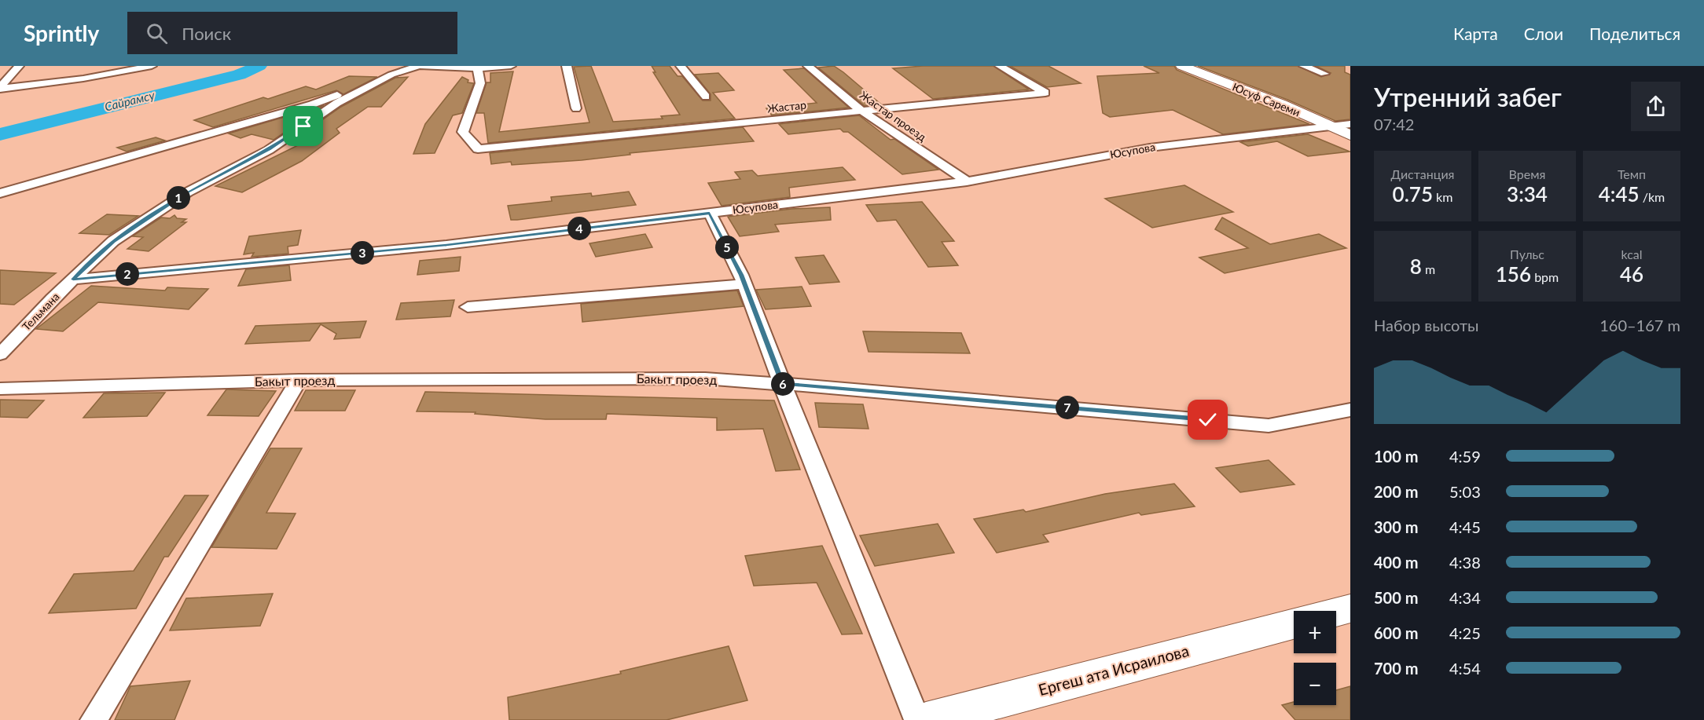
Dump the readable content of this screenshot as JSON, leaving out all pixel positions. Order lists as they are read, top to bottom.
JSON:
{
  "streets": {
    "main road": ["Юсуф Сареми", "Ергеш ата Исраилова"],
    "street": [
      "Жастар",
      "Жастар проезд",
      "Юсупова",
      "Тельмана",
      "Бакыт проезд"
    ]
  },
  "crossings": [
    ["Юсуф Сареми", "Юсупова"],
    ["Жастар", "Жастар проезд"],
    ["Жастар", "Тельмана"],
    ["Жастар проезд", "Юсупова"],
    ["Юсупова", "Тельмана"]
  ],
  "water": ["Сайрамсу"],
  "page": {
    "header": "Sprintly",
    "search": "Поиск",
    "nav": ["Карта", "Слои", "Поделиться"],
    "heading": ["Утренний забег", "07:42"],
    "stats": [
      ["Дистанция", "0.75 km"],
      ["Время", "3:34"],
      ["Темп", "4:45 /km"],
      ["8 m"],
      ["Пульс", "156 bpm"],
      ["kcal", "46"]
    ],
    "pins": [
      "1",
      "4",
      "5",
      "3",
      "2",
      "6",
      "7"
    ],
    "chart": ["Набор высоты", "160–167 m"],
    "list": [
      {
        "name": "100 m",
        "note": "4:59"
      },
      {
        "name": "200 m",
        "note": "5:03"
      },
      {
        "name": "300 m",
        "note": "4:45"
      },
      {
        "name": "400 m",
        "note": "4:38"
      },
      {
        "name": "500 m",
        "note": "4:34"
      },
      {
        "name": "600 m",
        "note": "4:25"
      },
      {
        "name": "700 m",
        "note": "4:54"
      }
    ],
    "map_buttons": ["+", "−"]
  }
}
